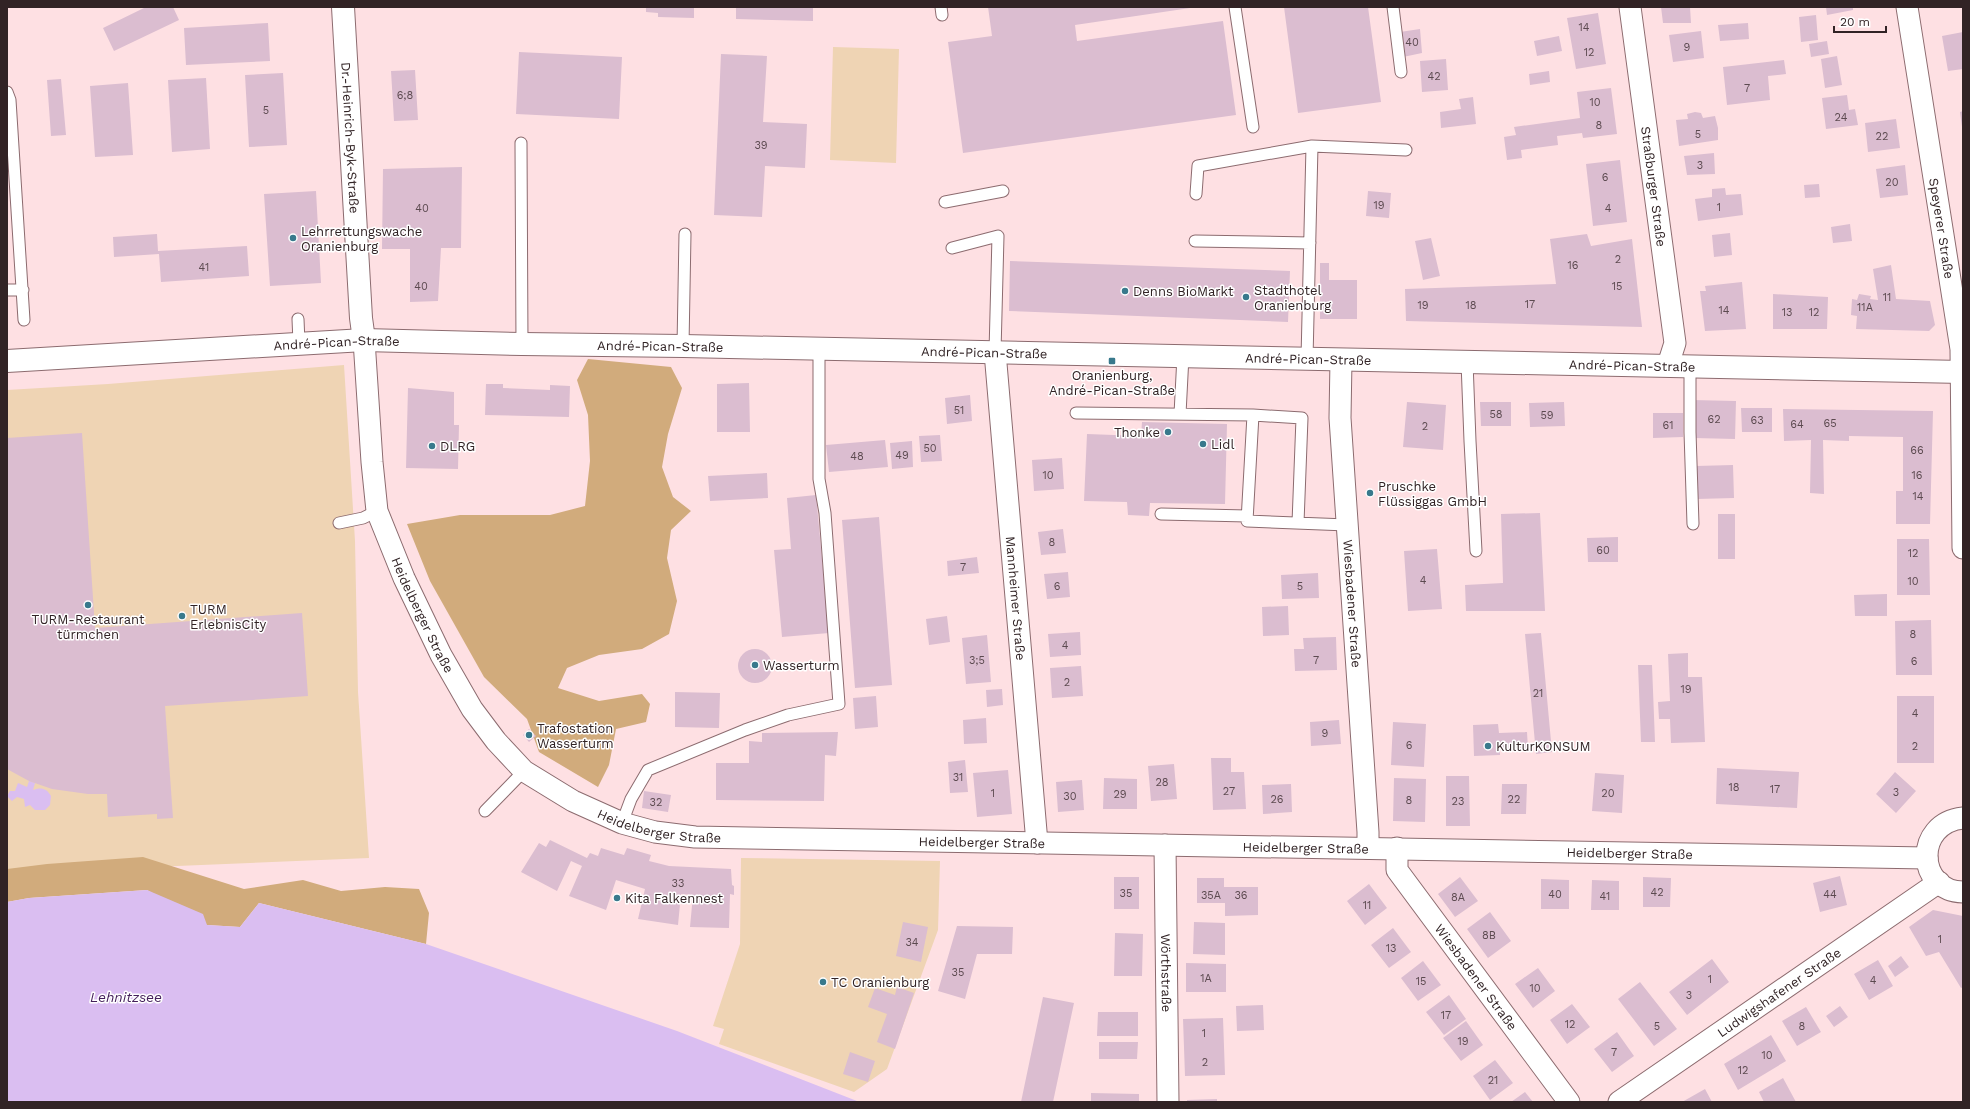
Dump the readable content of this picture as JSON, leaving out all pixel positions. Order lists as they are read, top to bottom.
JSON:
{
  "streets": {
    "street": [
      "Dr.-Heinrich-Byk-Straße",
      "Straßburger Straße",
      "Speyerer Straße",
      "André-Pican-Straße",
      "Mannheimer Straße",
      "Wiesbadener Straße",
      "Heidelberger Straße",
      "Wörthstraße",
      "Ludwigshafener Straße"
    ]
  },
  "crossings": [
    ["Dr.-Heinrich-Byk-Straße", "André-Pican-Straße"],
    ["Dr.-Heinrich-Byk-Straße", "Heidelberger Straße"],
    ["Straßburger Straße", "André-Pican-Straße"],
    ["Speyerer Straße", "André-Pican-Straße"],
    ["André-Pican-Straße", "Mannheimer Straße"],
    ["André-Pican-Straße", "Wiesbadener Straße"],
    ["André-Pican-Straße", "Heidelberger Straße"],
    ["Mannheimer Straße", "Heidelberger Straße"],
    ["Wiesbadener Straße", "Heidelberger Straße"],
    ["Heidelberger Straße", "Wörthstraße"]
  ],
  "water": ["Lehnitzsee"],
  "places": {
    "other": [
      "Lehrrettungswache Oranienburg",
      "Denns BioMarkt",
      "Stadthotel Oranienburg",
      "Thonke",
      "Lidl",
      "DLRG",
      "Pruschke Flüssiggas GmbH",
      "TURM-Restaurant türmchen",
      "TURM ErlebnisCity",
      "Wasserturm",
      "Trafostation Wasserturm",
      "KulturKONSUM",
      "Kita Falkennest",
      "TC Oranienburg"
    ],
    "transit": ["Oranienburg, André-Pican-Straße"]
  },
  "house_numbers": [
    "14",
    "40",
    "9",
    "12",
    "42",
    "7",
    "6;8",
    "10",
    "5",
    "24",
    "8",
    "5",
    "22",
    "39",
    "3",
    "6",
    "20",
    "19",
    "1",
    "40",
    "4",
    "2",
    "16",
    "41",
    "40",
    "15",
    "11",
    "17",
    "19",
    "18",
    "11A",
    "14",
    "13",
    "12",
    "51",
    "58",
    "59",
    "62",
    "63",
    "65",
    "64",
    "61",
    "2",
    "50",
    "66",
    "49",
    "48",
    "10",
    "16",
    "14",
    "8",
    "60",
    "12",
    "7",
    "4",
    "10",
    "6",
    "5",
    "8",
    "4",
    "3;5",
    "7",
    "6",
    "2",
    "19",
    "21",
    "4",
    "9",
    "6",
    "2",
    "31",
    "28",
    "18",
    "17",
    "27",
    "3",
    "1",
    "20",
    "29",
    "30",
    "26",
    "22",
    "8",
    "23",
    "32",
    "33",
    "42",
    "35",
    "40",
    "44",
    "35A",
    "36",
    "41",
    "8A",
    "11",
    "8B",
    "1",
    "34",
    "13",
    "35",
    "1A",
    "1",
    "4",
    "15",
    "10",
    "3",
    "17",
    "12",
    "5",
    "8",
    "1",
    "19",
    "7",
    "10",
    "2",
    "12",
    "21"
  ],
  "scale_bar": "20 m"
}
